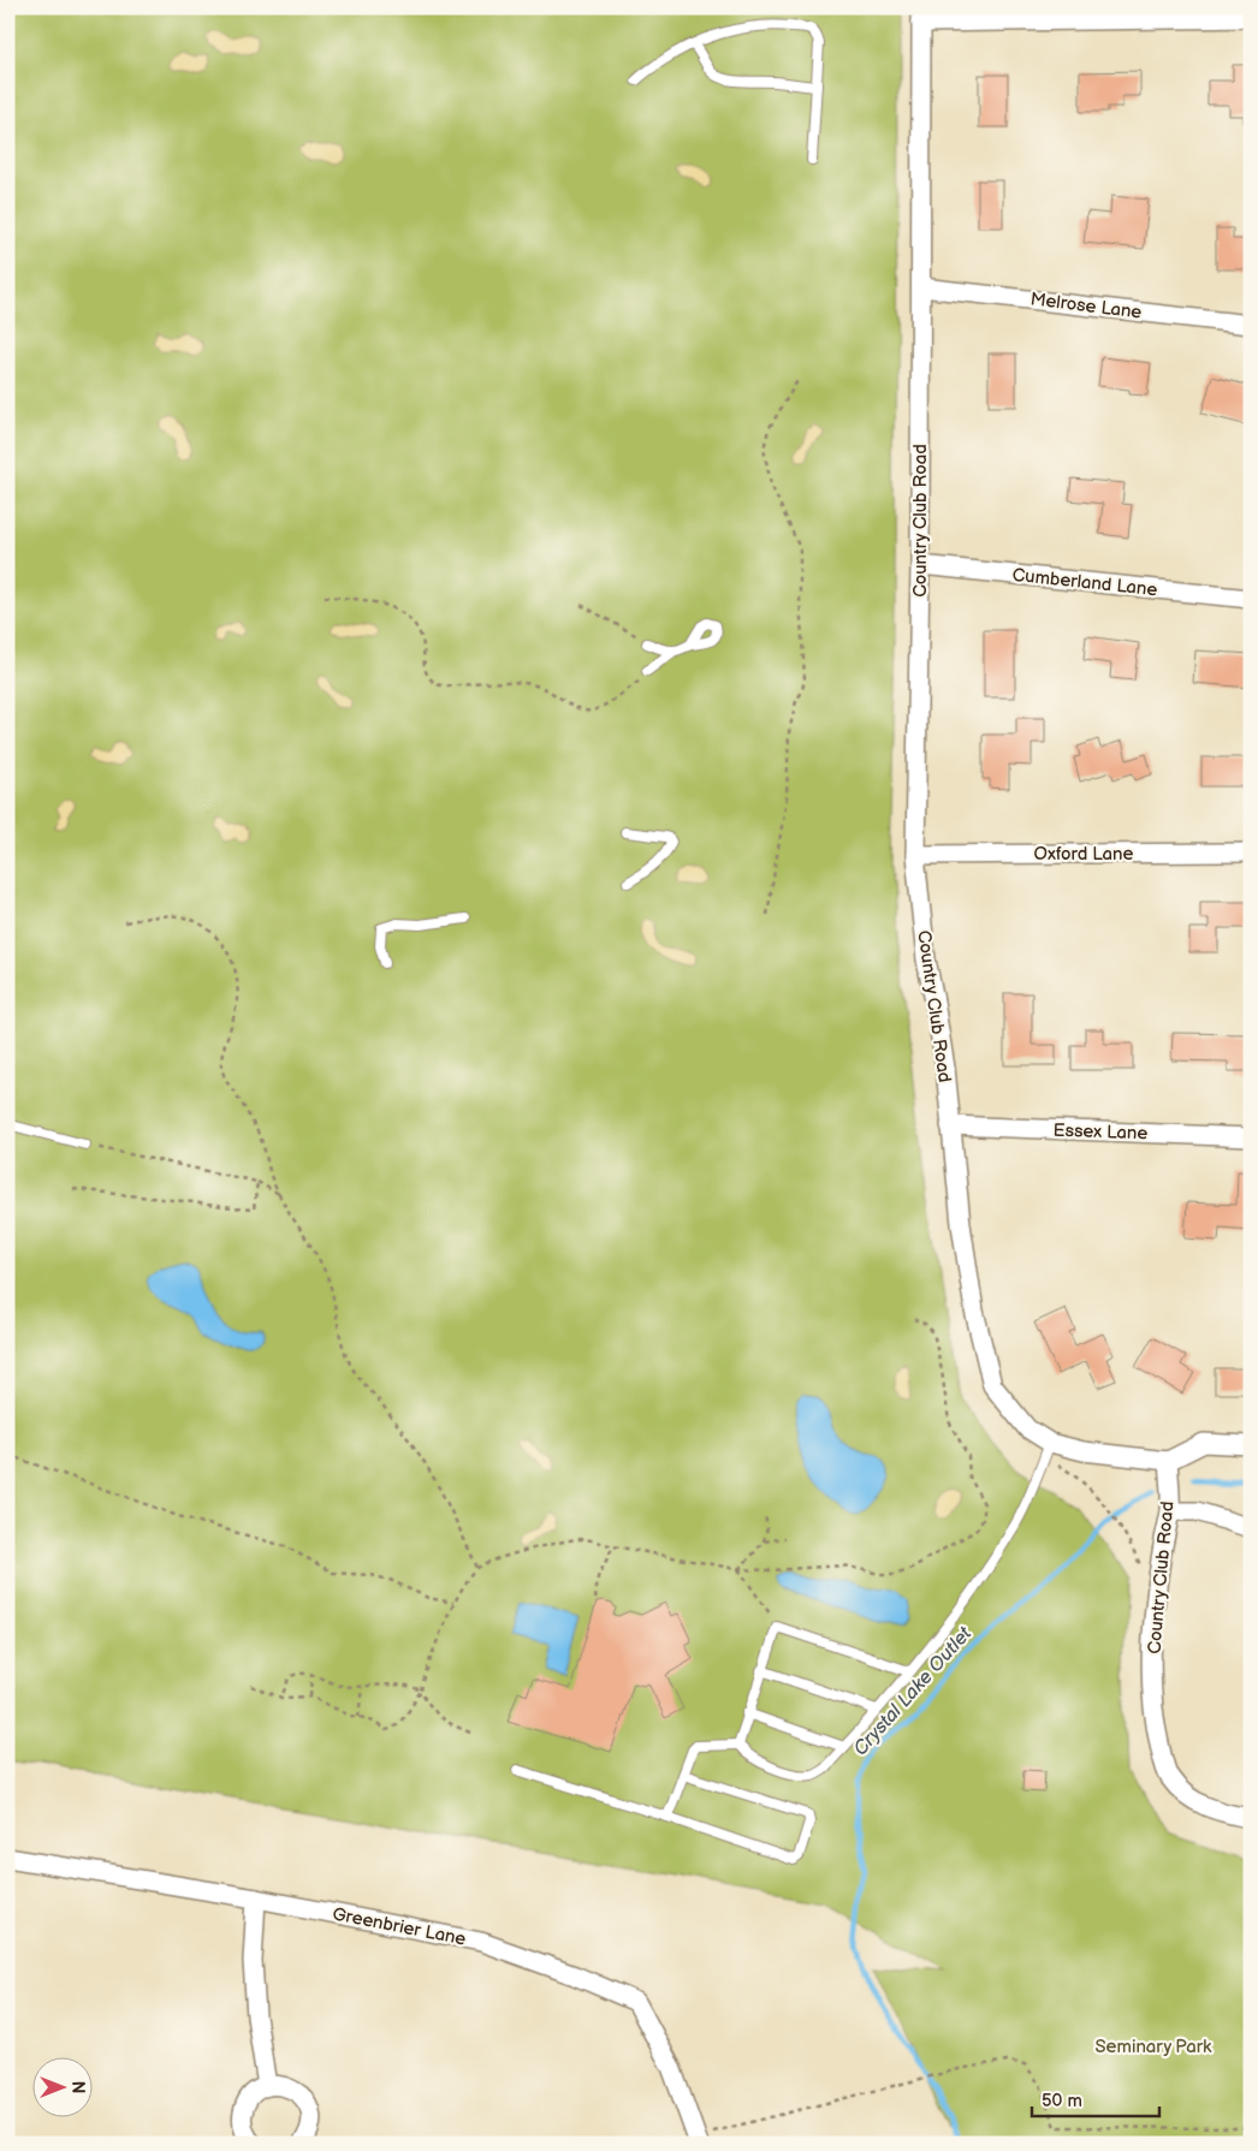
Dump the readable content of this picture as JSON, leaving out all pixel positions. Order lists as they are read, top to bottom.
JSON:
{
  "streets": {
    "street": [
      "Melrose Lane",
      "Country Club Road",
      "Cumberland Lane",
      "Oxford Lane",
      "Essex Lane",
      "Greenbrier Lane"
    ]
  },
  "crossings": [
    ["Melrose Lane", "Country Club Road"],
    ["Country Club Road", "Cumberland Lane"],
    ["Country Club Road", "Oxford Lane"],
    ["Country Club Road", "Essex Lane"]
  ],
  "water": ["Crystal Lake Outlet"],
  "parks": ["Seminary Park"],
  "scale_bar": "50 m",
  "north": "right"
}
